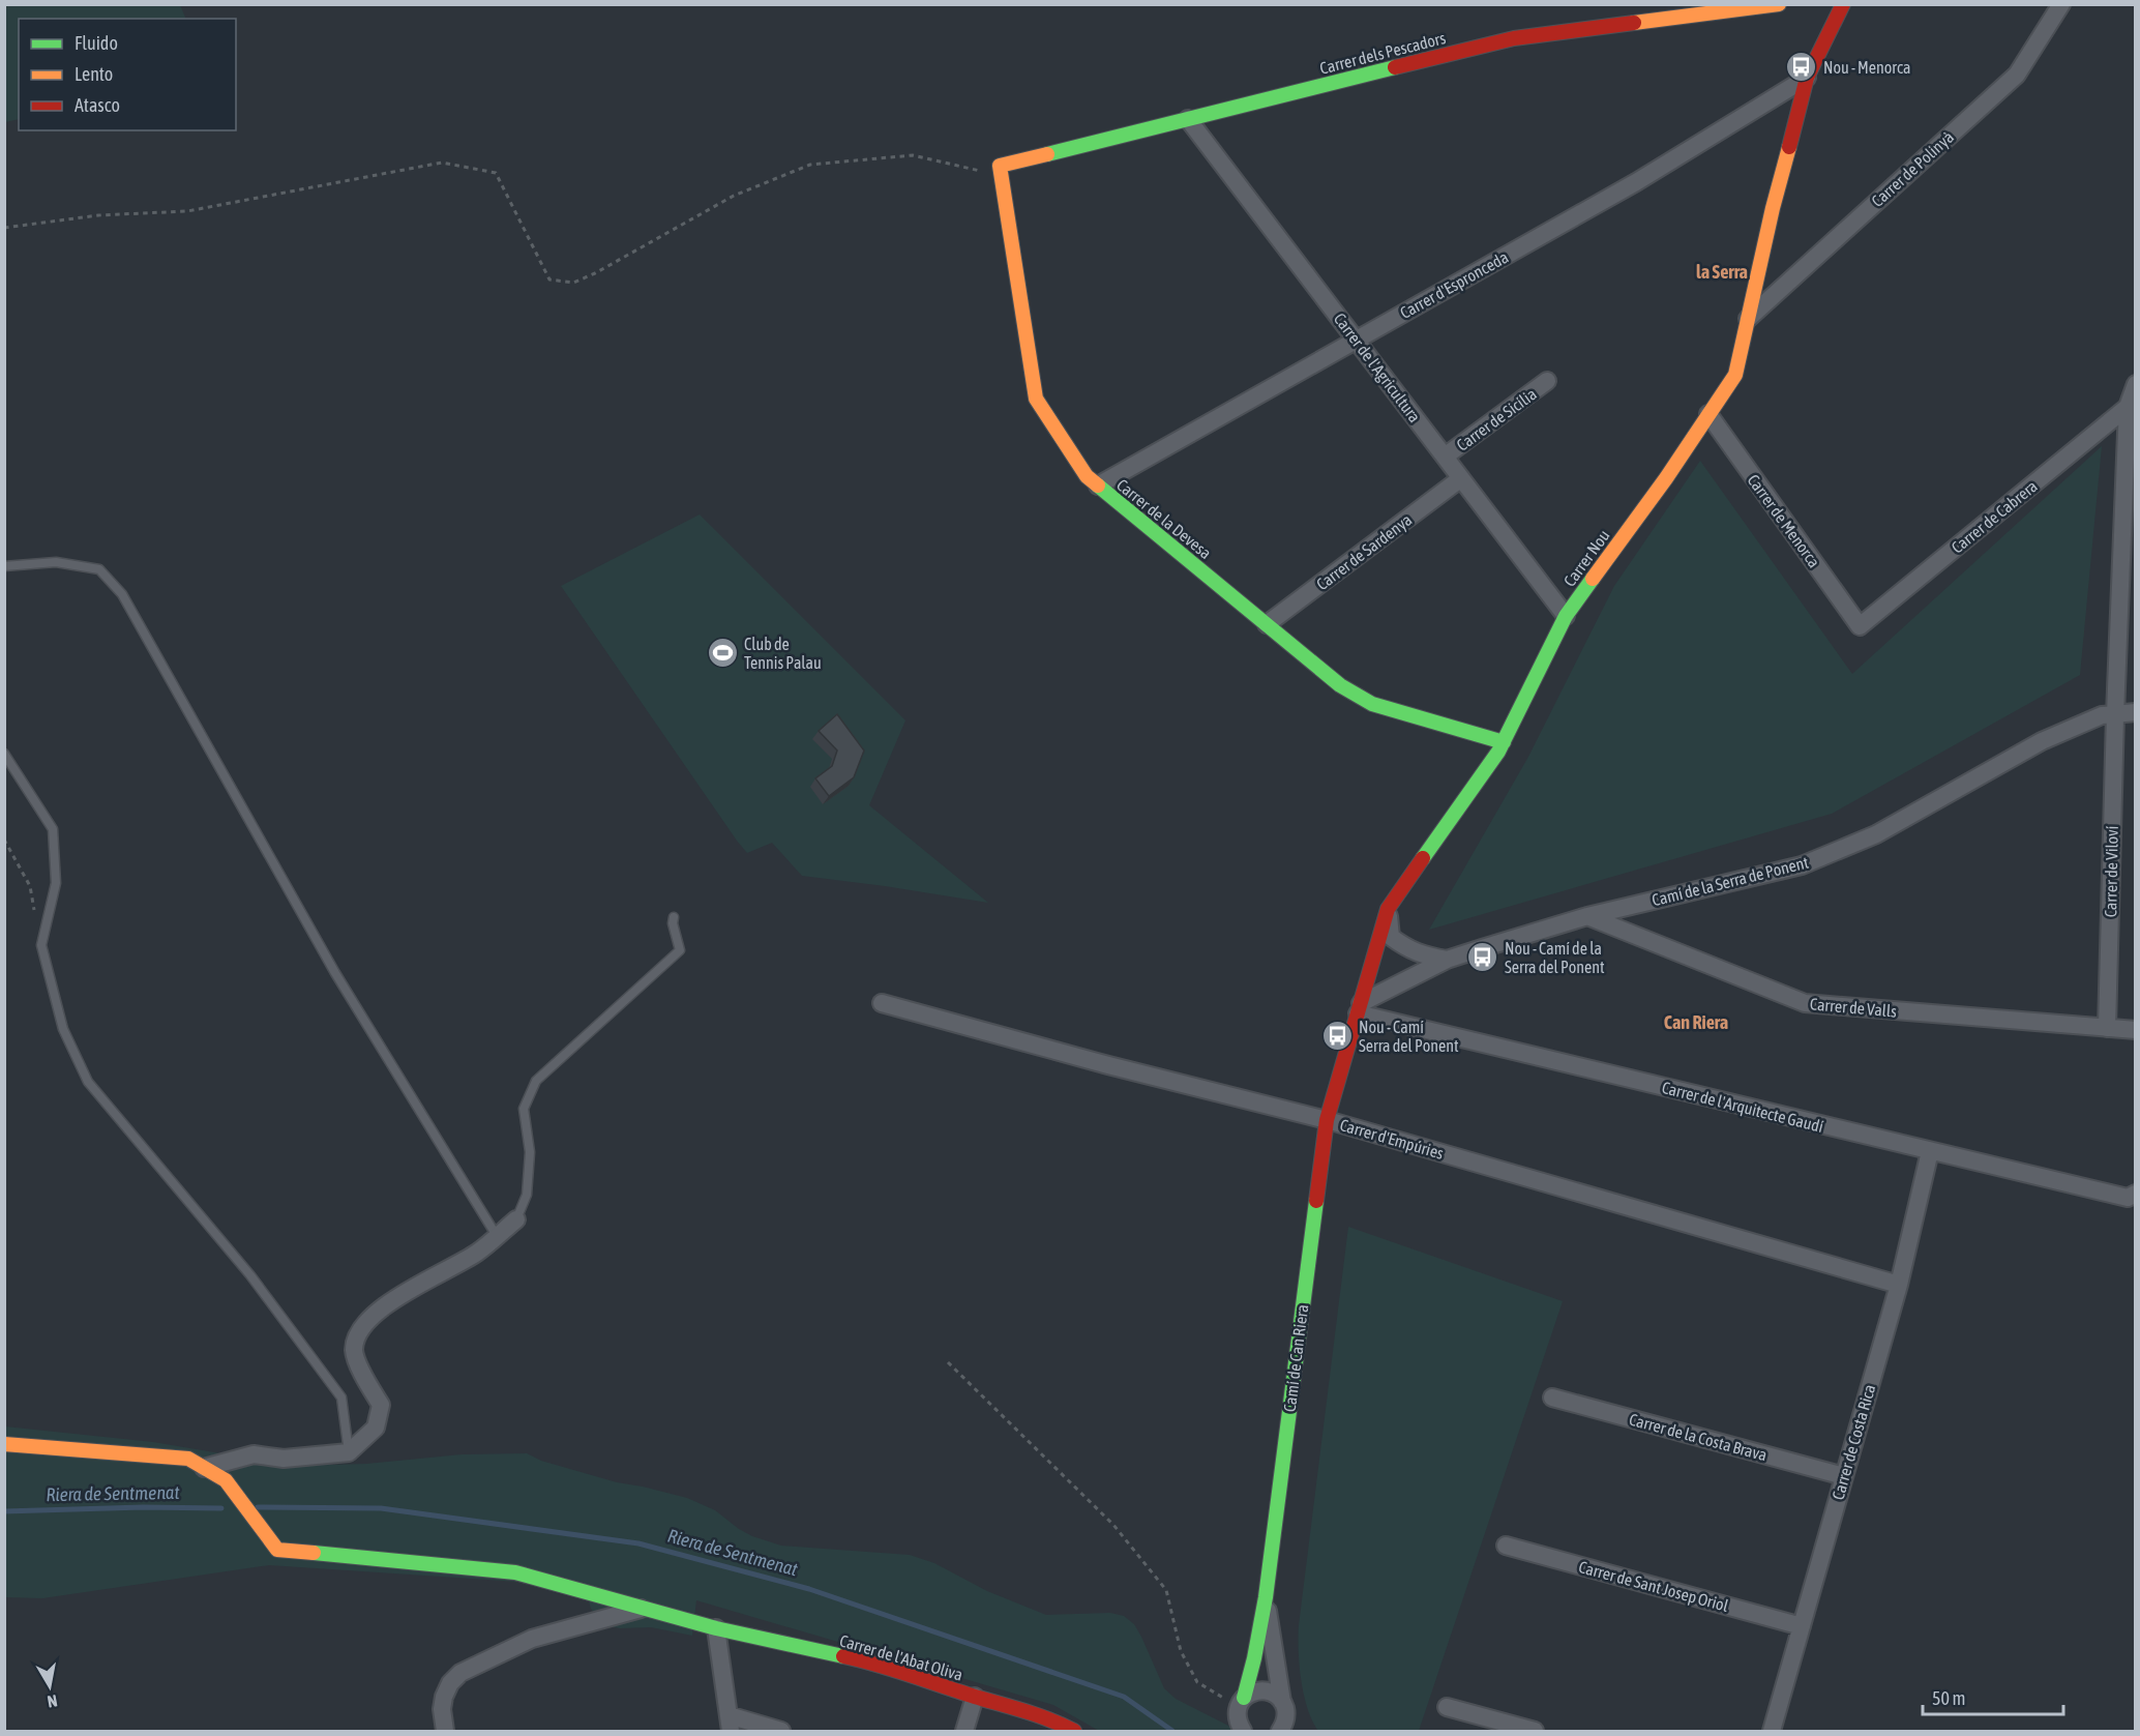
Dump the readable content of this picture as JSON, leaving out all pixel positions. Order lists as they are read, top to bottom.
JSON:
{
  "streets": {
    "street": [
      "Carrer dels Pescadors",
      "Carrer de Polinyà",
      "Carrer d'Espronceda",
      "Carrer de l'Agricultura",
      "Carrer de Sicília",
      "Carrer de Cabrera",
      "Carrer de la Devesa",
      "Carrer de Menorca",
      "Carrer de Sardenya",
      "Carrer Nou",
      "Carrer de Viloví",
      "Camí de la Serra de Ponent",
      "Carrer de Valls",
      "Carrer de l'Arquitecte Gaudí",
      "Carrer d'Empúries",
      "Camí de Can Riera",
      "Carrer de la Costa Brava",
      "Carrer de Costa Rica",
      "Carrer de Sant Josep Oriol",
      "Carrer de l'Abat Oliva"
    ]
  },
  "crossings": [
    ["Carrer dels Pescadors", "Carrer de l'Agricultura"],
    ["Carrer dels Pescadors", "Carrer de la Devesa"],
    ["Carrer de Polinyà", "Carrer Nou"],
    ["Carrer d'Espronceda", "Carrer de l'Agricultura"],
    ["Carrer d'Espronceda", "Carrer de la Devesa"],
    ["Carrer d'Espronceda", "Carrer Nou"],
    ["Carrer de l'Agricultura", "Carrer de Sicília"],
    ["Carrer de l'Agricultura", "Carrer de Sardenya"],
    ["Carrer de l'Agricultura", "Carrer Nou"],
    ["Carrer de Cabrera", "Carrer de Menorca"],
    ["Carrer de Cabrera", "Carrer de Viloví"],
    ["Carrer de la Devesa", "Carrer de Sardenya"],
    ["Carrer de la Devesa", "Carrer Nou"],
    ["Carrer de Menorca", "Carrer Nou"],
    ["Carrer Nou", "Camí de la Serra de Ponent"],
    ["Carrer Nou", "Carrer de l'Arquitecte Gaudí"],
    ["Carrer Nou", "Carrer d'Empúries"],
    ["Carrer Nou", "Camí de Can Riera"],
    ["Carrer de Viloví", "Camí de la Serra de Ponent"],
    ["Carrer de Viloví", "Carrer de Valls"],
    ["Camí de la Serra de Ponent", "Carrer de Valls"],
    ["Camí de la Serra de Ponent", "Carrer de l'Arquitecte Gaudí"],
    ["Carrer de l'Arquitecte Gaudí", "Carrer de Costa Rica"],
    ["Carrer d'Empúries", "Camí de Can Riera"],
    ["Carrer d'Empúries", "Carrer de Costa Rica"],
    ["Carrer de la Costa Brava", "Carrer de Costa Rica"],
    ["Carrer de Costa Rica", "Carrer de Sant Josep Oriol"]
  ],
  "districts": ["la Serra", "Can Riera"],
  "water": ["Riera de Sentmenat"],
  "places": {
    "bus stop": ["Nou - Menorca", "Nou - Camí de la Serra del Ponent", "Nou - Camí Serra del Ponent"],
    "sports": ["Club de Tennis Palau"]
  },
  "legend": ["Fluido", "Lento", "Atasco"],
  "scale_bar": "50 m",
  "north": "bottom"
}
